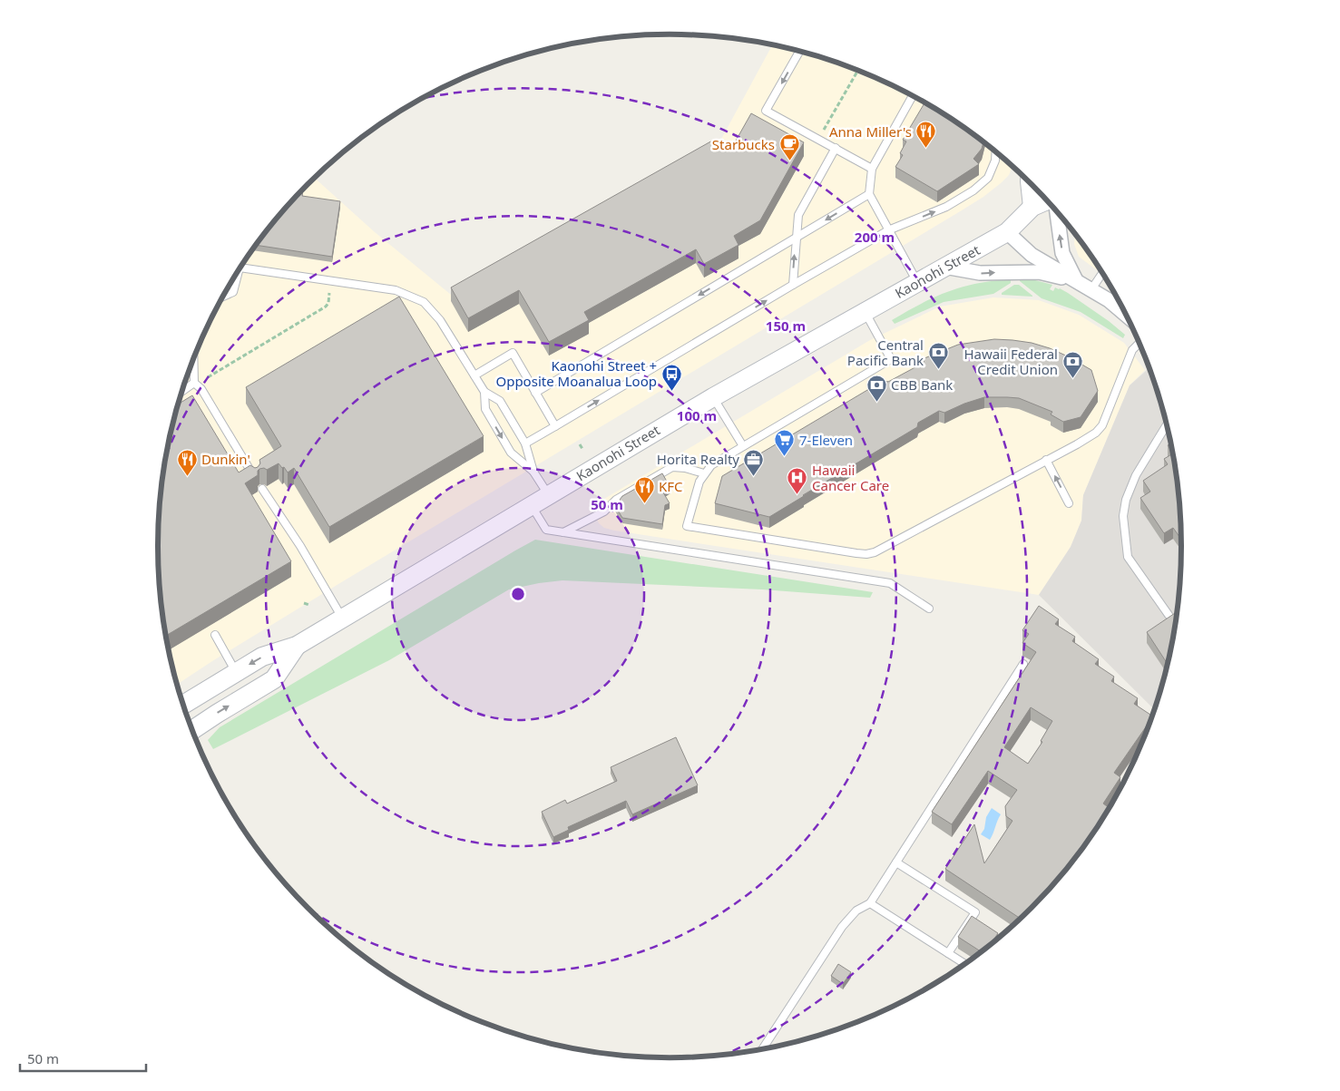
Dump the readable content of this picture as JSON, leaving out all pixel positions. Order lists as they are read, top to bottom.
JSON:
{
  "streets": {
    "street": ["Kaonohi Street"]
  },
  "places": {
    "restaurant": ["Anna Miller's", "Dunkin'", "KFC"],
    "cafe": ["Starbucks"],
    "bank": ["Central Pacific Bank", "Hawaii Federal Credit Union", "CBB Bank"],
    "bus stop": ["Kaonohi Street + Opposite Moanalua Loop"],
    "supermarket": ["7-Eleven"],
    "office": ["Horita Realty"],
    "hospital": ["Hawaii Cancer Care"]
  },
  "scale_bar": "50 m",
  "rings": [
    "200 m",
    "150 m",
    "100 m",
    "50 m"
  ]
}
